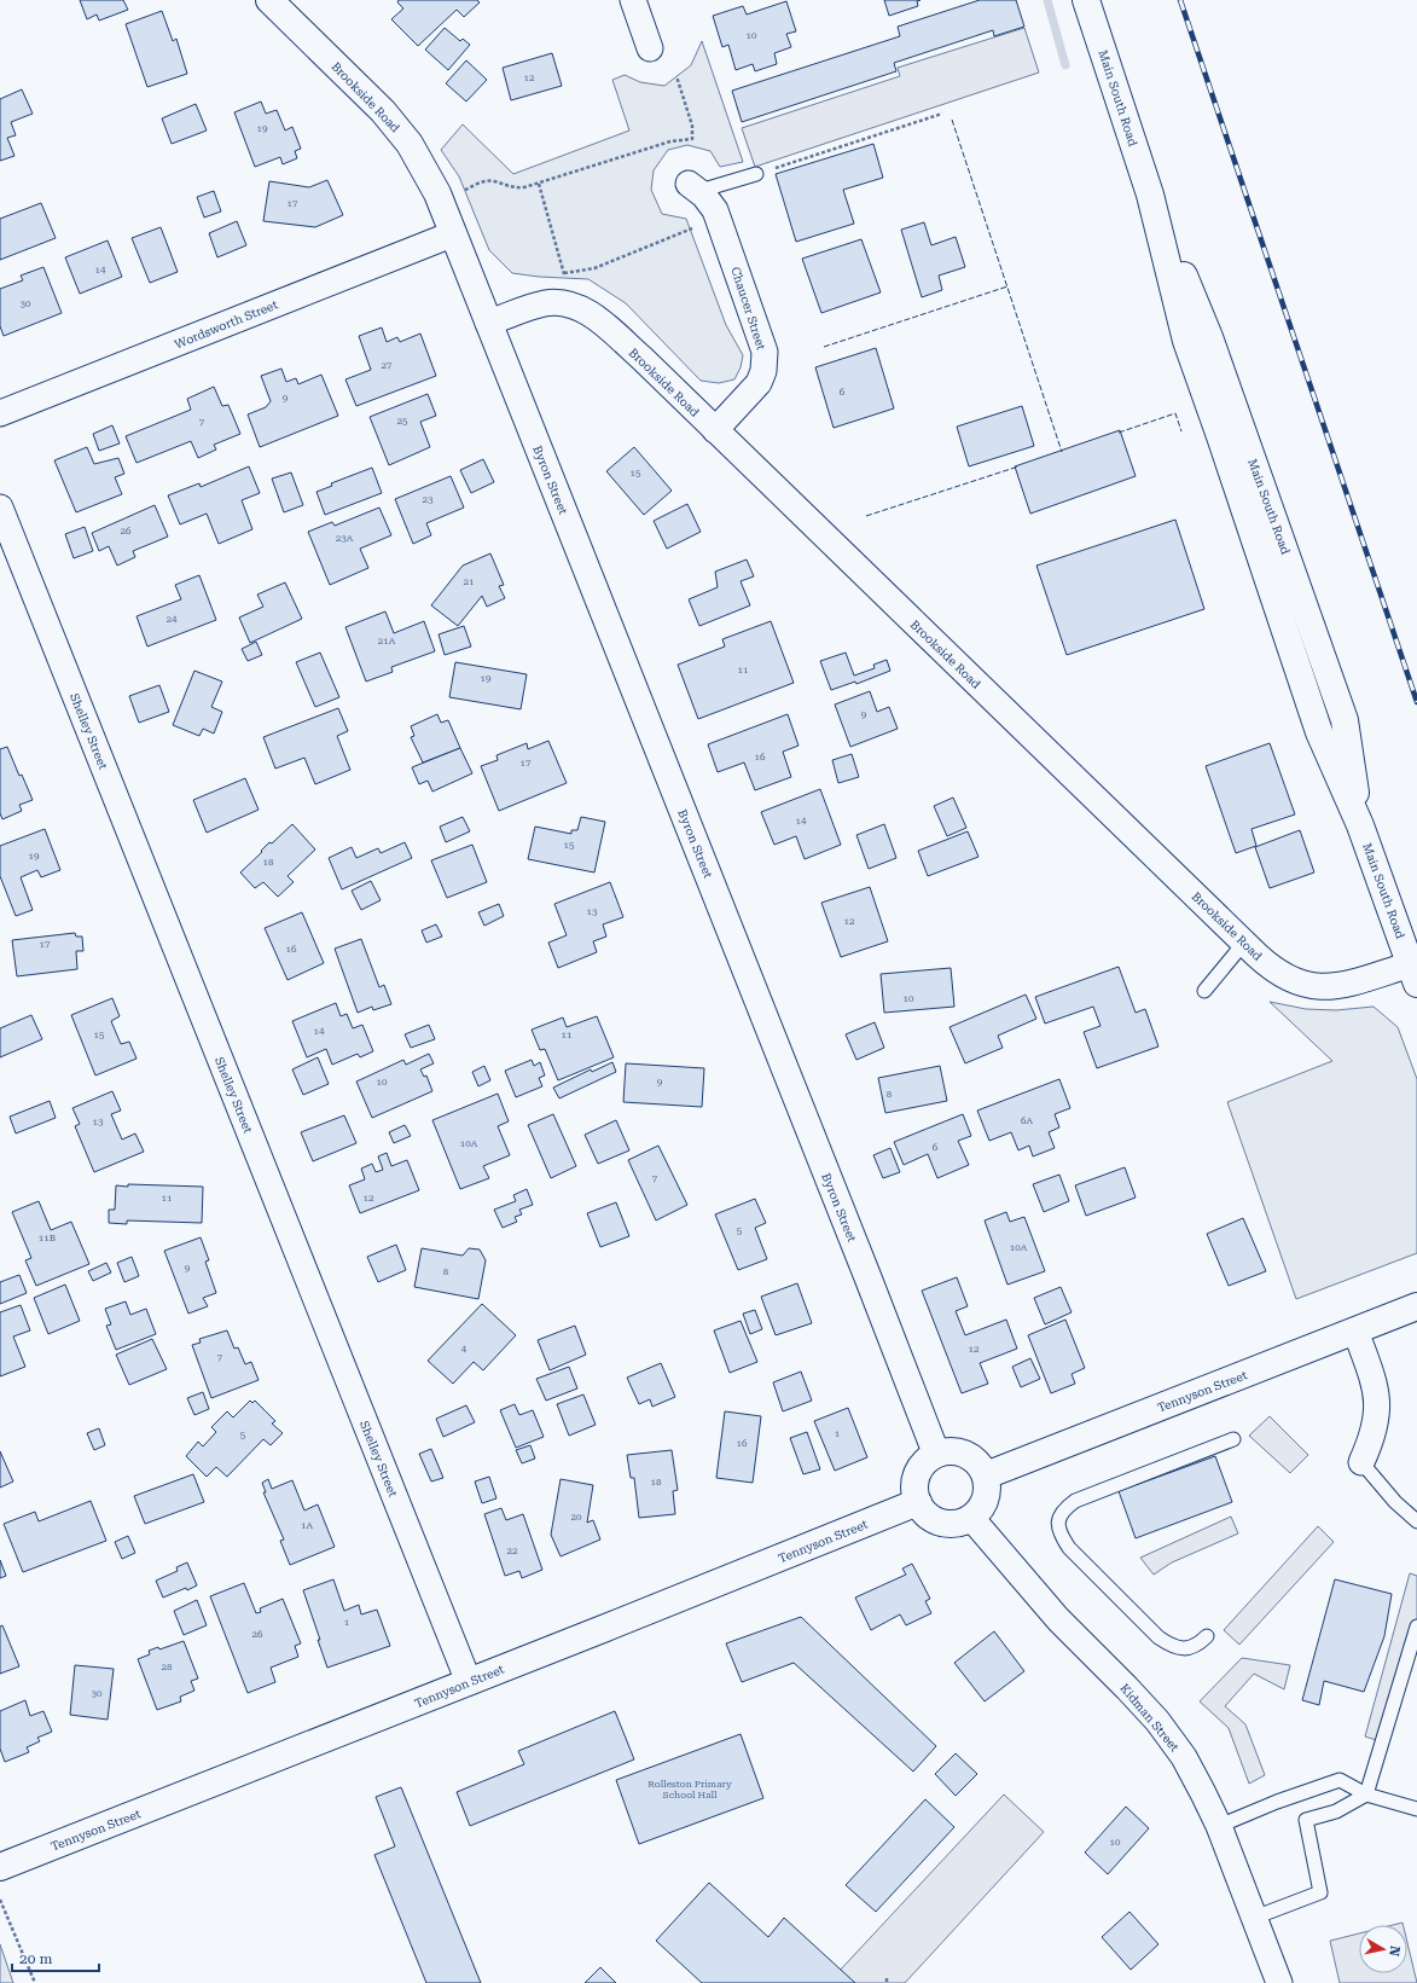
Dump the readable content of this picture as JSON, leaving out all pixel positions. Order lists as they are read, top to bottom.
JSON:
{
  "streets": {
    "main road": [
      "Brookside Road",
      "Main South Road",
      "Byron Street",
      "Tennyson Street"
    ],
    "street": [
      "Chaucer Street",
      "Wordsworth Street",
      "Shelley Street",
      "Kidman Street"
    ]
  },
  "crossings": [
    ["Brookside Road", "Main South Road"],
    ["Brookside Road", "Chaucer Street"],
    ["Brookside Road", "Wordsworth Street"],
    ["Brookside Road", "Byron Street"],
    ["Wordsworth Street", "Byron Street"],
    ["Byron Street", "Tennyson Street"],
    ["Byron Street", "Kidman Street"],
    ["Shelley Street", "Tennyson Street"],
    ["Tennyson Street", "Kidman Street"]
  ],
  "house_numbers": [
    "10",
    "12",
    "19",
    "17",
    "14",
    "30",
    "27",
    "6",
    "9",
    "25",
    "7",
    "15",
    "23",
    "26",
    "23A",
    "21",
    "24",
    "21A",
    "11",
    "19",
    "9",
    "16",
    "17",
    "14",
    "15",
    "19",
    "18",
    "13",
    "12",
    "17",
    "16",
    "10",
    "14",
    "15",
    "11",
    "10",
    "9",
    "8",
    "6A",
    "13",
    "10A",
    "6",
    "7",
    "11",
    "12",
    "5",
    "11B",
    "10A",
    "9",
    "8",
    "4",
    "12",
    "7",
    "1",
    "5",
    "16",
    "18",
    "20",
    "1A",
    "22",
    "1",
    "26",
    "28",
    "30",
    "Rolleston Primary School Hall",
    "10"
  ],
  "scale_bar": "20 m",
  "north": "right"
}
